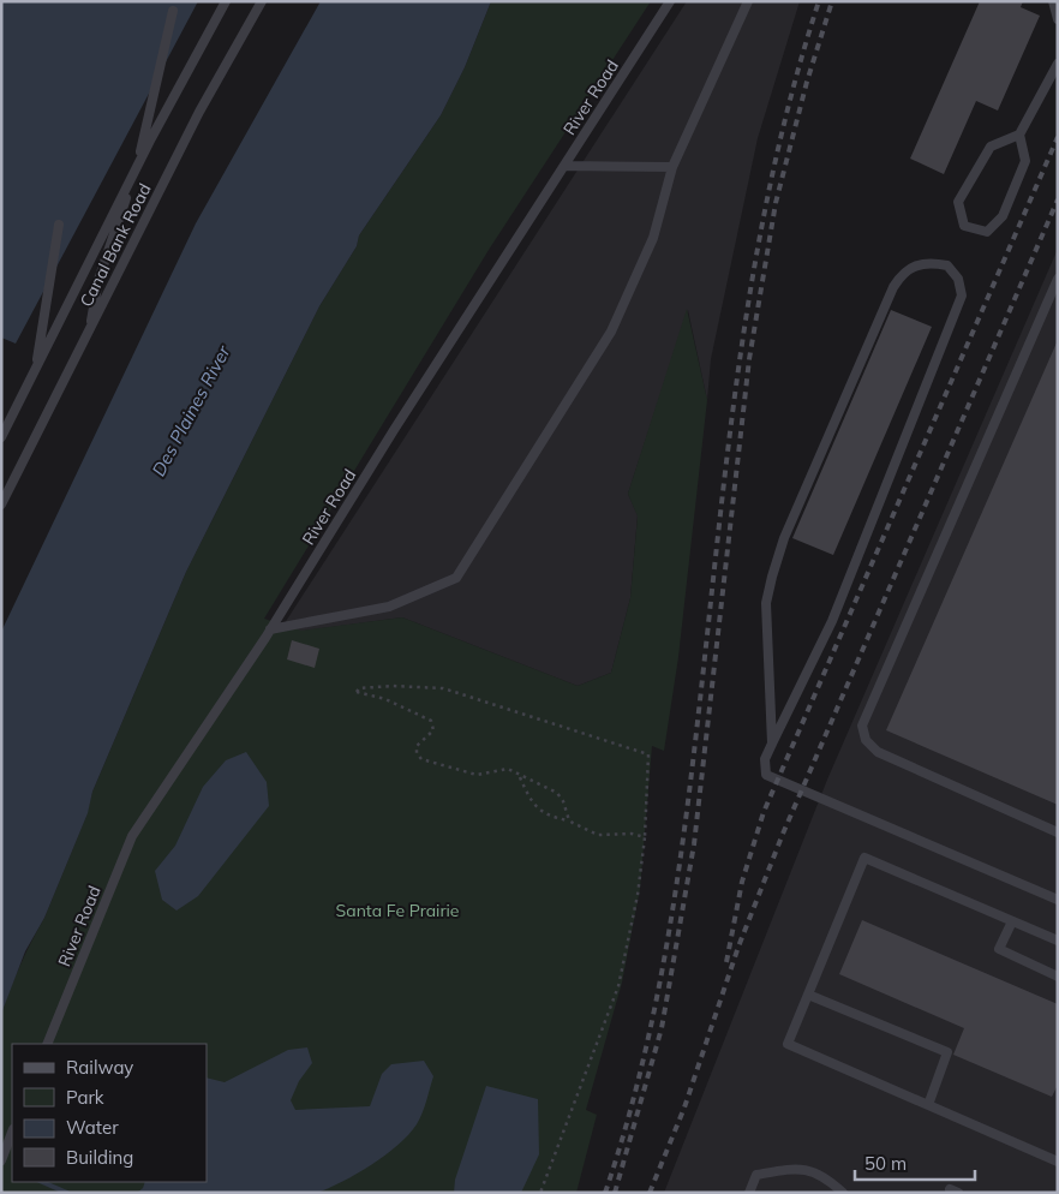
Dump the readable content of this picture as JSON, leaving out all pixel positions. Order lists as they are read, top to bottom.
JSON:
{
  "streets": {
    "lane": ["River Road", "Canal Bank Road"]
  },
  "water": ["Des Plaines River"],
  "parks": ["Santa Fe Prairie"],
  "legend": [
    "Railway",
    "Park",
    "Water",
    "Building"
  ],
  "scale_bar": "50 m"
}
